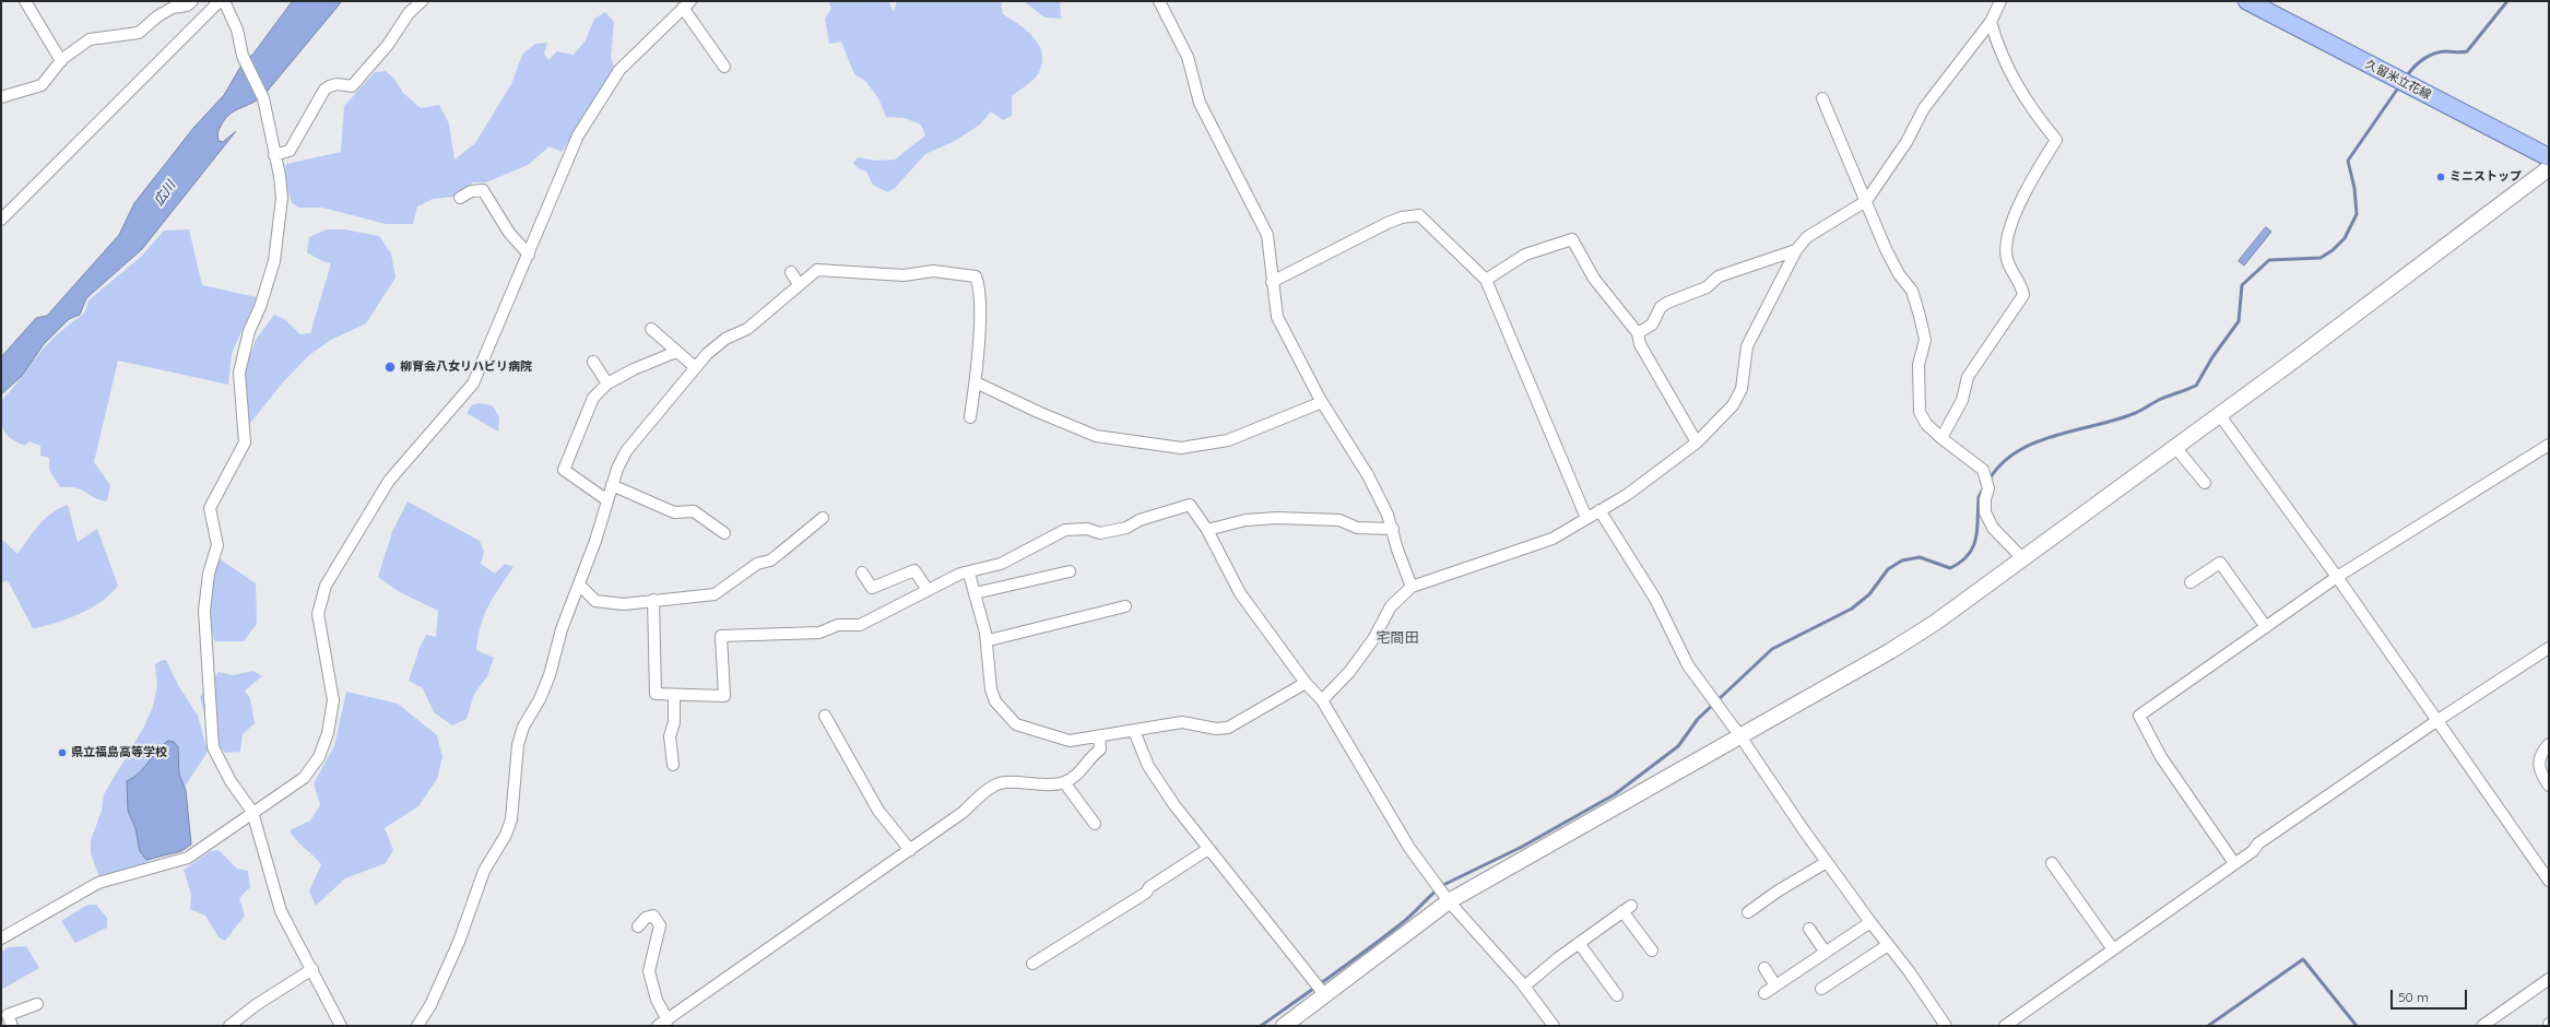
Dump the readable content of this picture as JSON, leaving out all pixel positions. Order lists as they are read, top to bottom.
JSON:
{
  "streets": {
    "main road": ["久留米立花線"]
  },
  "districts": ["宅間田"],
  "water": ["広川"],
  "places": ["ミニストップ", "柳育会八女リハビリ病院", "県立福島高等学校"],
  "scale_bar": "50 m"
}
